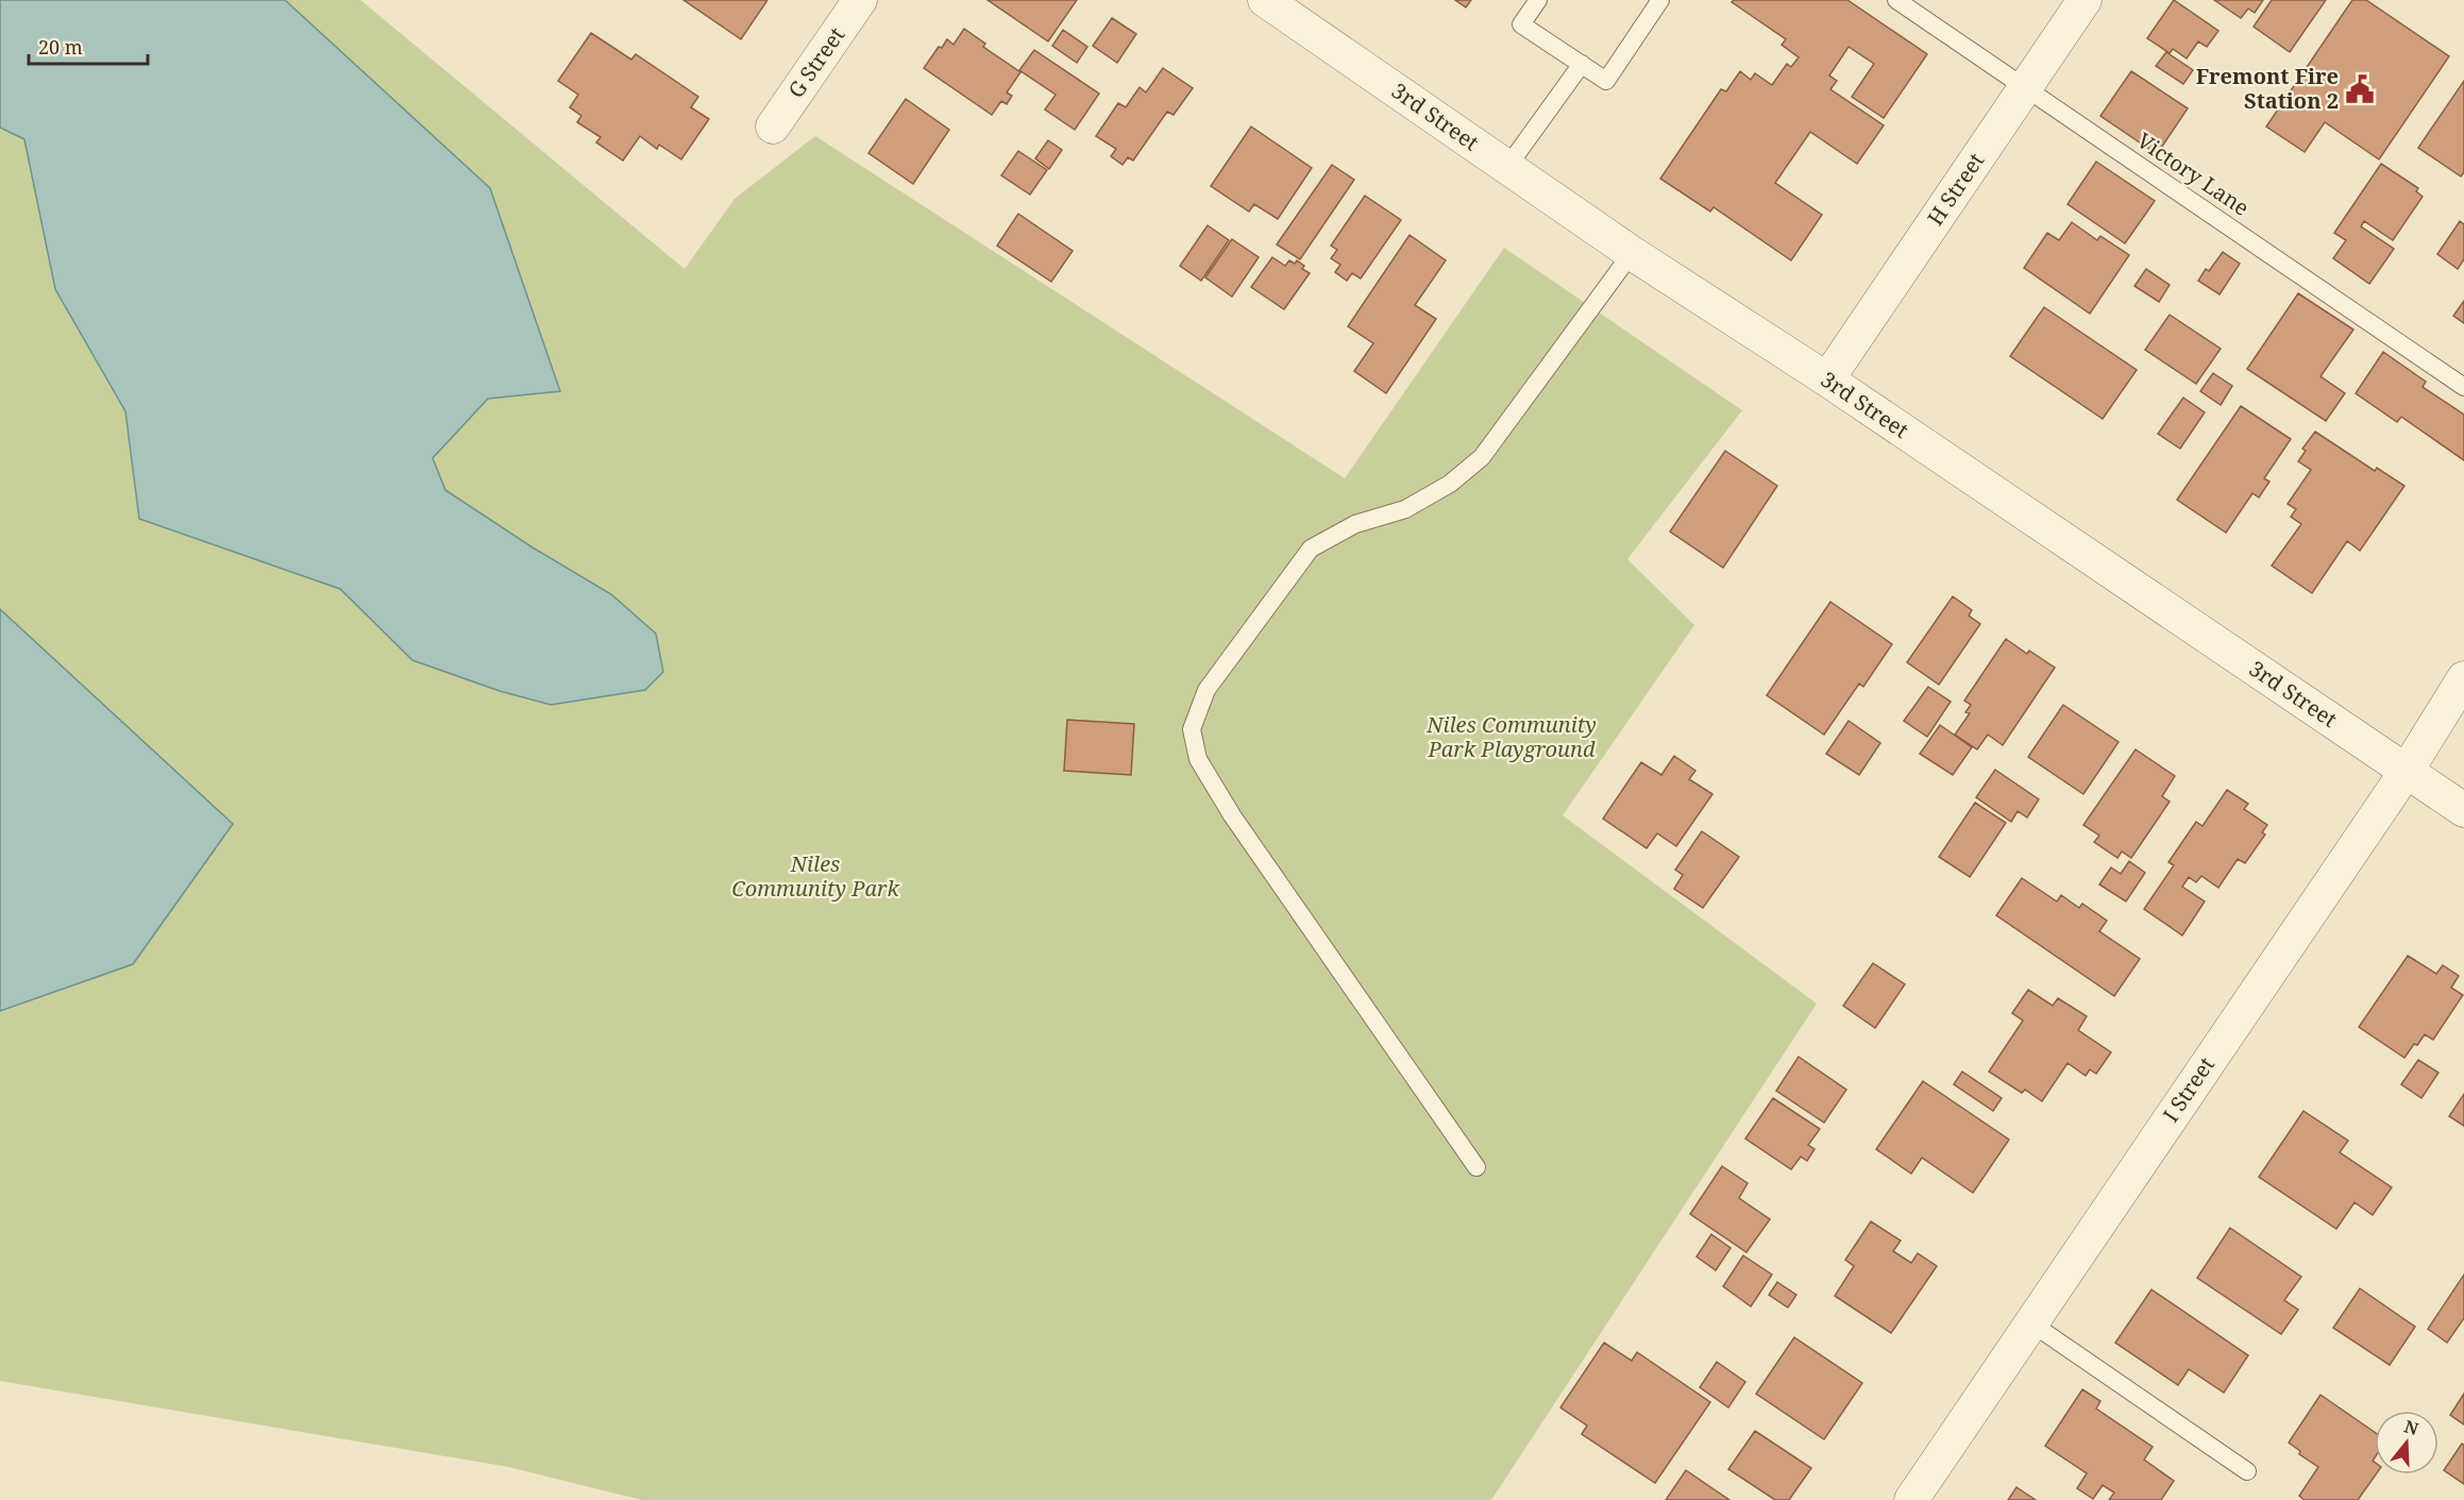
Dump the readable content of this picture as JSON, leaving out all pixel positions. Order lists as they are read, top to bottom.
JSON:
{
  "streets": {
    "street": [
      "G Street",
      "3rd Street",
      "H Street",
      "I Street"
    ],
    "lane": ["Victory Lane"]
  },
  "crossings": [
    ["3rd Street", "H Street"],
    ["3rd Street", "I Street"],
    ["Victory Lane", "H Street"]
  ],
  "parks": ["Niles Community Park Playground", "Niles Community Park"],
  "places": {
    "public building": ["Fremont Fire Station 2"]
  },
  "scale_bar": "20 m",
  "north": "top"
}
